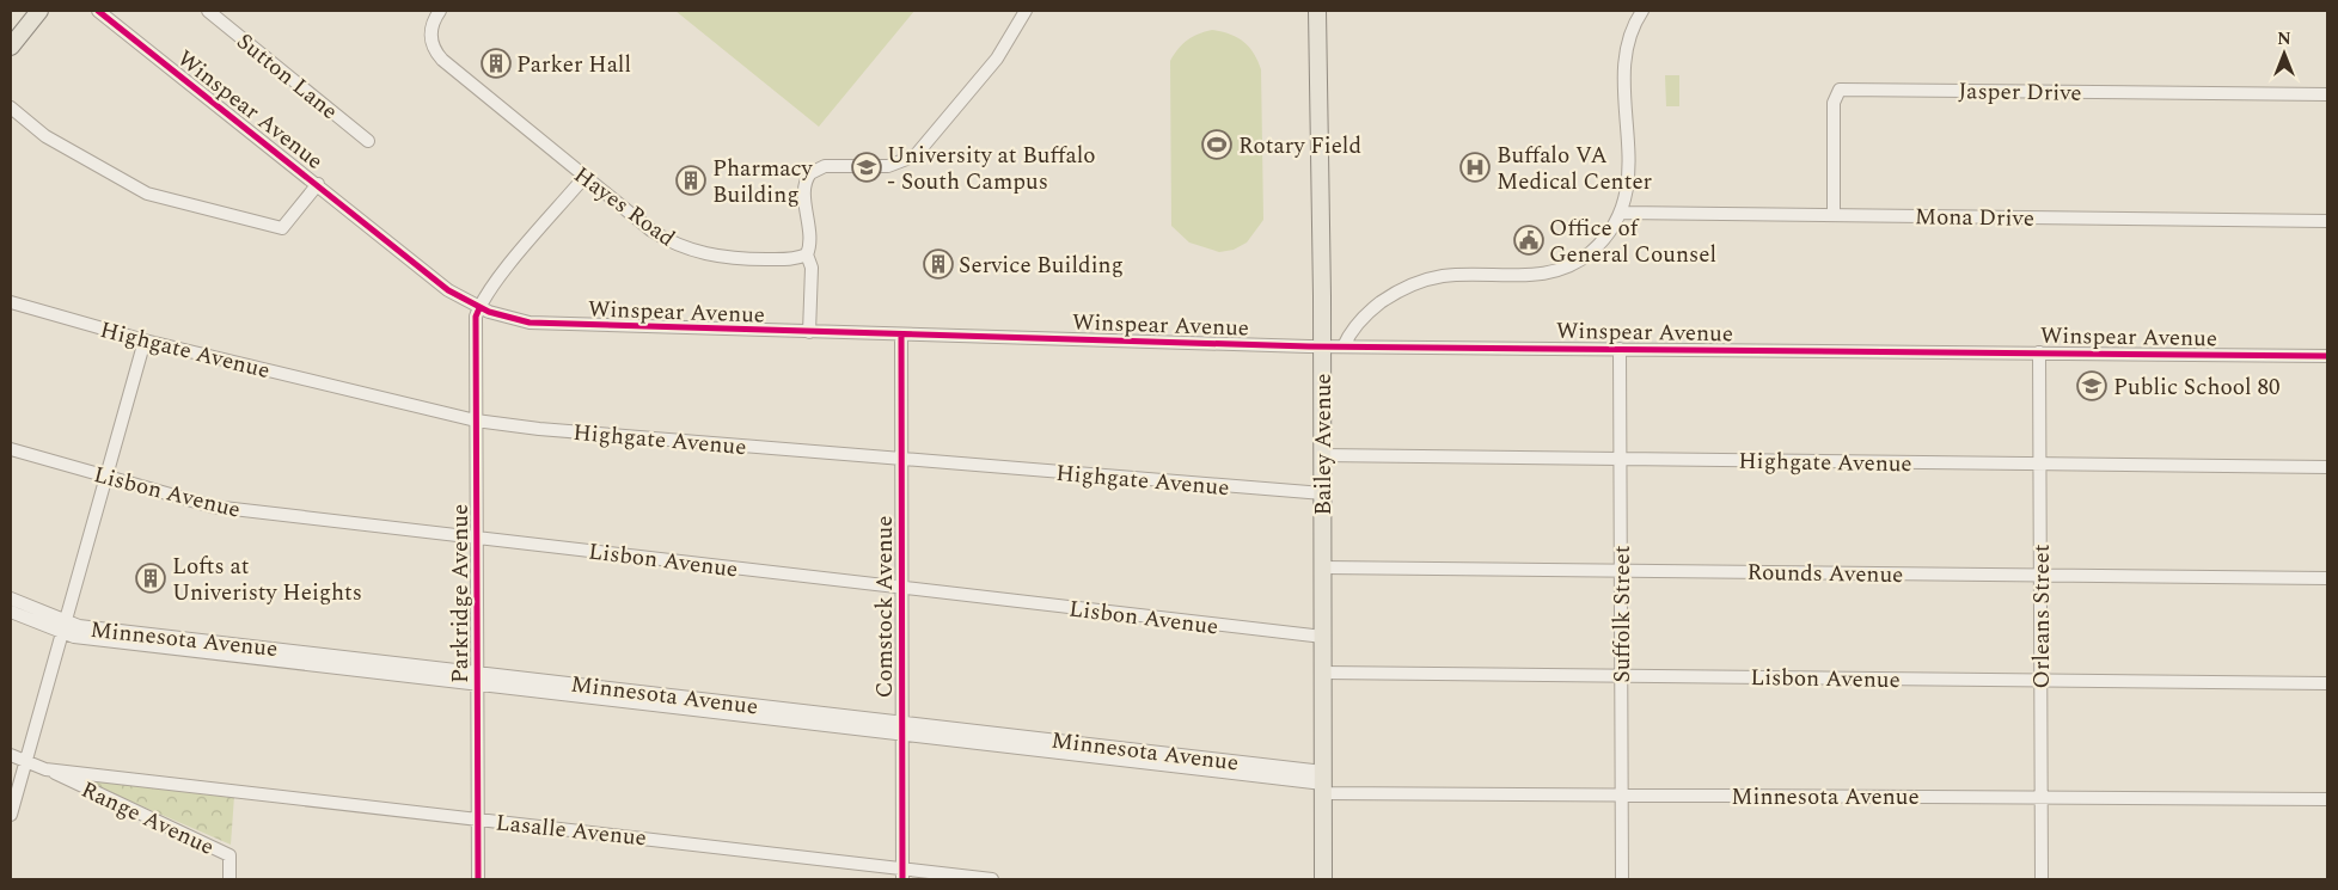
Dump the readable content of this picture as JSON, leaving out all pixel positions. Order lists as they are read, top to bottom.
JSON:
{
  "streets": {
    "main road": ["Bailey Avenue"],
    "street": [
      "Sutton Lane",
      "Jasper Drive",
      "Winspear Avenue",
      "Hayes Road",
      "Mona Drive",
      "Highgate Avenue",
      "Lisbon Avenue",
      "Rounds Avenue",
      "Parkridge Avenue",
      "Comstock Avenue",
      "Suffolk Street",
      "Orleans Street",
      "Minnesota Avenue",
      "Range Avenue",
      "Lasalle Avenue"
    ]
  },
  "crossings": [
    ["Jasper Drive", "Mona Drive"],
    ["Winspear Avenue", "Bailey Avenue"],
    ["Winspear Avenue", "Parkridge Avenue"],
    ["Winspear Avenue", "Comstock Avenue"],
    ["Winspear Avenue", "Suffolk Street"],
    ["Winspear Avenue", "Orleans Street"],
    ["Highgate Avenue", "Bailey Avenue"],
    ["Highgate Avenue", "Parkridge Avenue"],
    ["Highgate Avenue", "Comstock Avenue"],
    ["Highgate Avenue", "Suffolk Street"],
    ["Highgate Avenue", "Orleans Street"],
    ["Bailey Avenue", "Lisbon Avenue"],
    ["Bailey Avenue", "Rounds Avenue"],
    ["Bailey Avenue", "Minnesota Avenue"],
    ["Lisbon Avenue", "Parkridge Avenue"],
    ["Lisbon Avenue", "Comstock Avenue"],
    ["Lisbon Avenue", "Suffolk Street"],
    ["Lisbon Avenue", "Orleans Street"],
    ["Rounds Avenue", "Suffolk Street"],
    ["Rounds Avenue", "Orleans Street"],
    ["Parkridge Avenue", "Minnesota Avenue"],
    ["Parkridge Avenue", "Lasalle Avenue"],
    ["Comstock Avenue", "Minnesota Avenue"],
    ["Comstock Avenue", "Lasalle Avenue"],
    ["Suffolk Street", "Minnesota Avenue"],
    ["Orleans Street", "Minnesota Avenue"],
    ["Range Avenue", "Lasalle Avenue"]
  ],
  "places": {
    "building": [
      "Parker Hall",
      "Pharmacy Building",
      "Service Building",
      "Lofts at Univeristy Heights"
    ],
    "sports": ["Rotary Field"],
    "school or university": ["University at Buffalo - South Campus", "Public School 80"],
    "hospital": ["Buffalo VA Medical Center"],
    "public building": ["Office of General Counsel"]
  },
  "north": "top"
}
